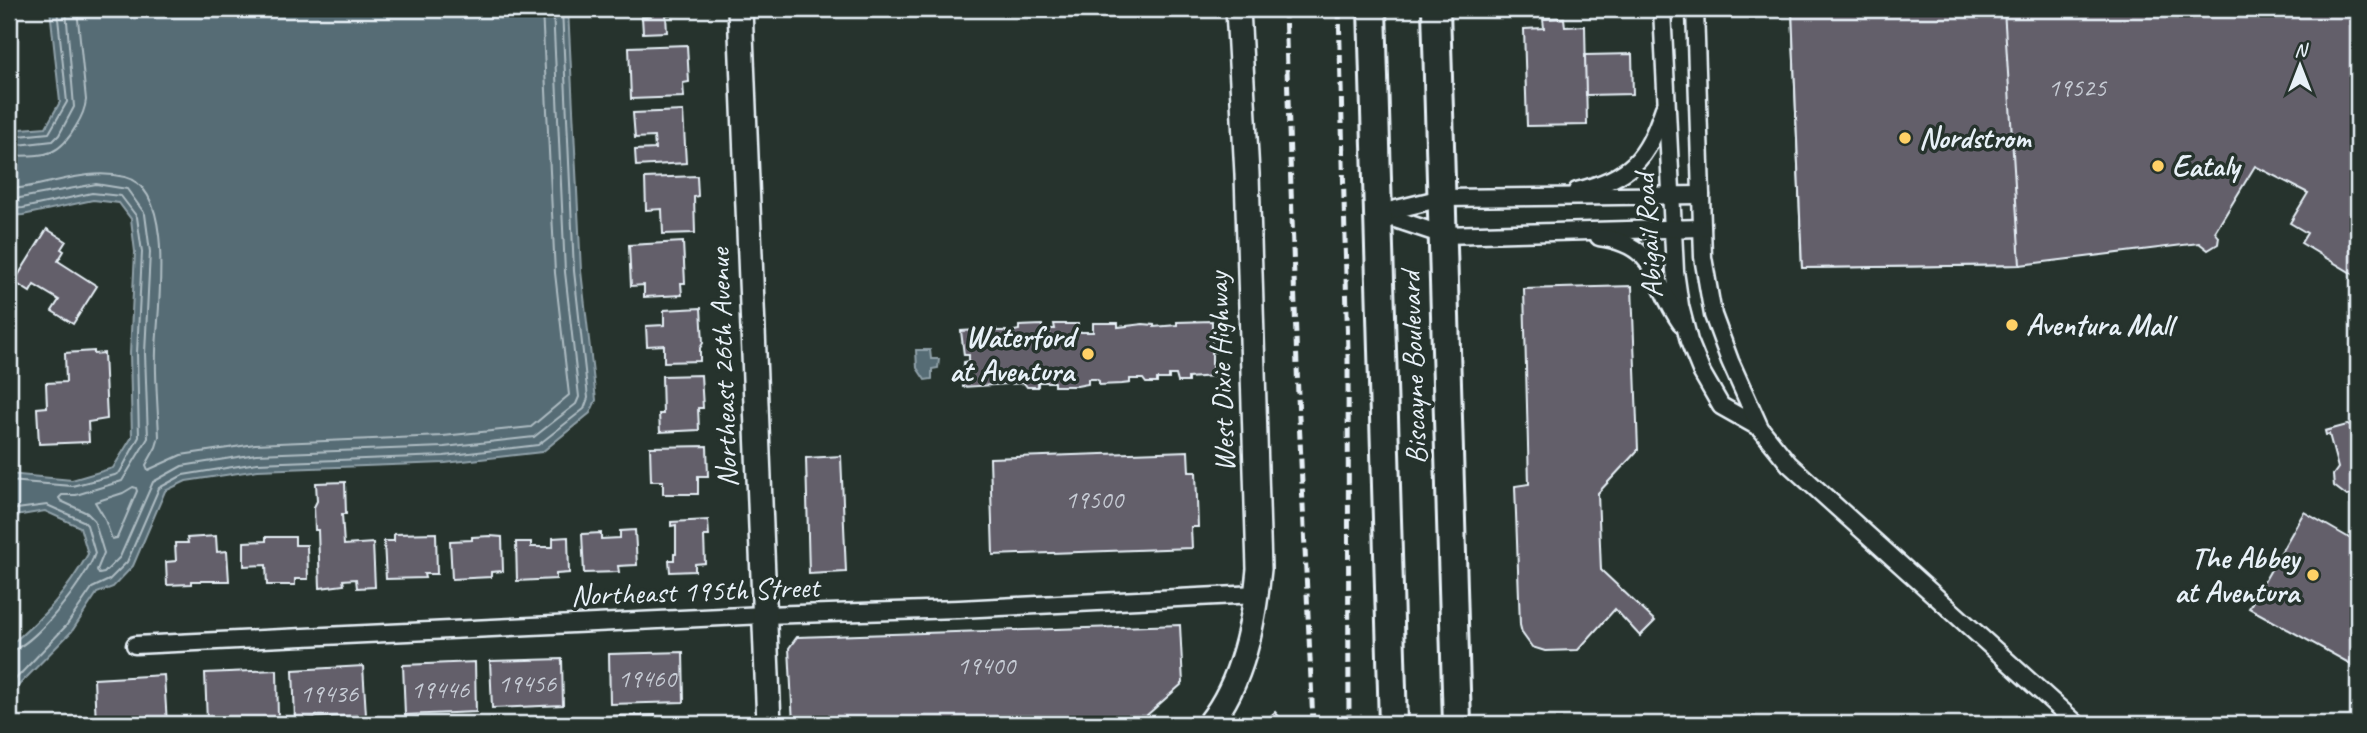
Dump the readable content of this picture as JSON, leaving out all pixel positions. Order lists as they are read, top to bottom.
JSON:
{
  "streets": {
    "main road": ["Biscayne Boulevard"],
    "street": [
      "Abigail Road",
      "Northeast 26th Avenue",
      "West Dixie Highway",
      "Northeast 195th Street"
    ]
  },
  "crossings": [
    ["Northeast 26th Avenue", "Northeast 195th Street"],
    ["West Dixie Highway", "Northeast 195th Street"]
  ],
  "places": [
    "Nordstrom",
    "Eataly",
    "Aventura Mall",
    "Waterford at Aventura",
    "The Abbey at Aventura"
  ],
  "house_numbers": [
    "19525",
    "19500",
    "19400",
    "19460",
    "19456",
    "19446",
    "19436"
  ],
  "north": "top"
}
